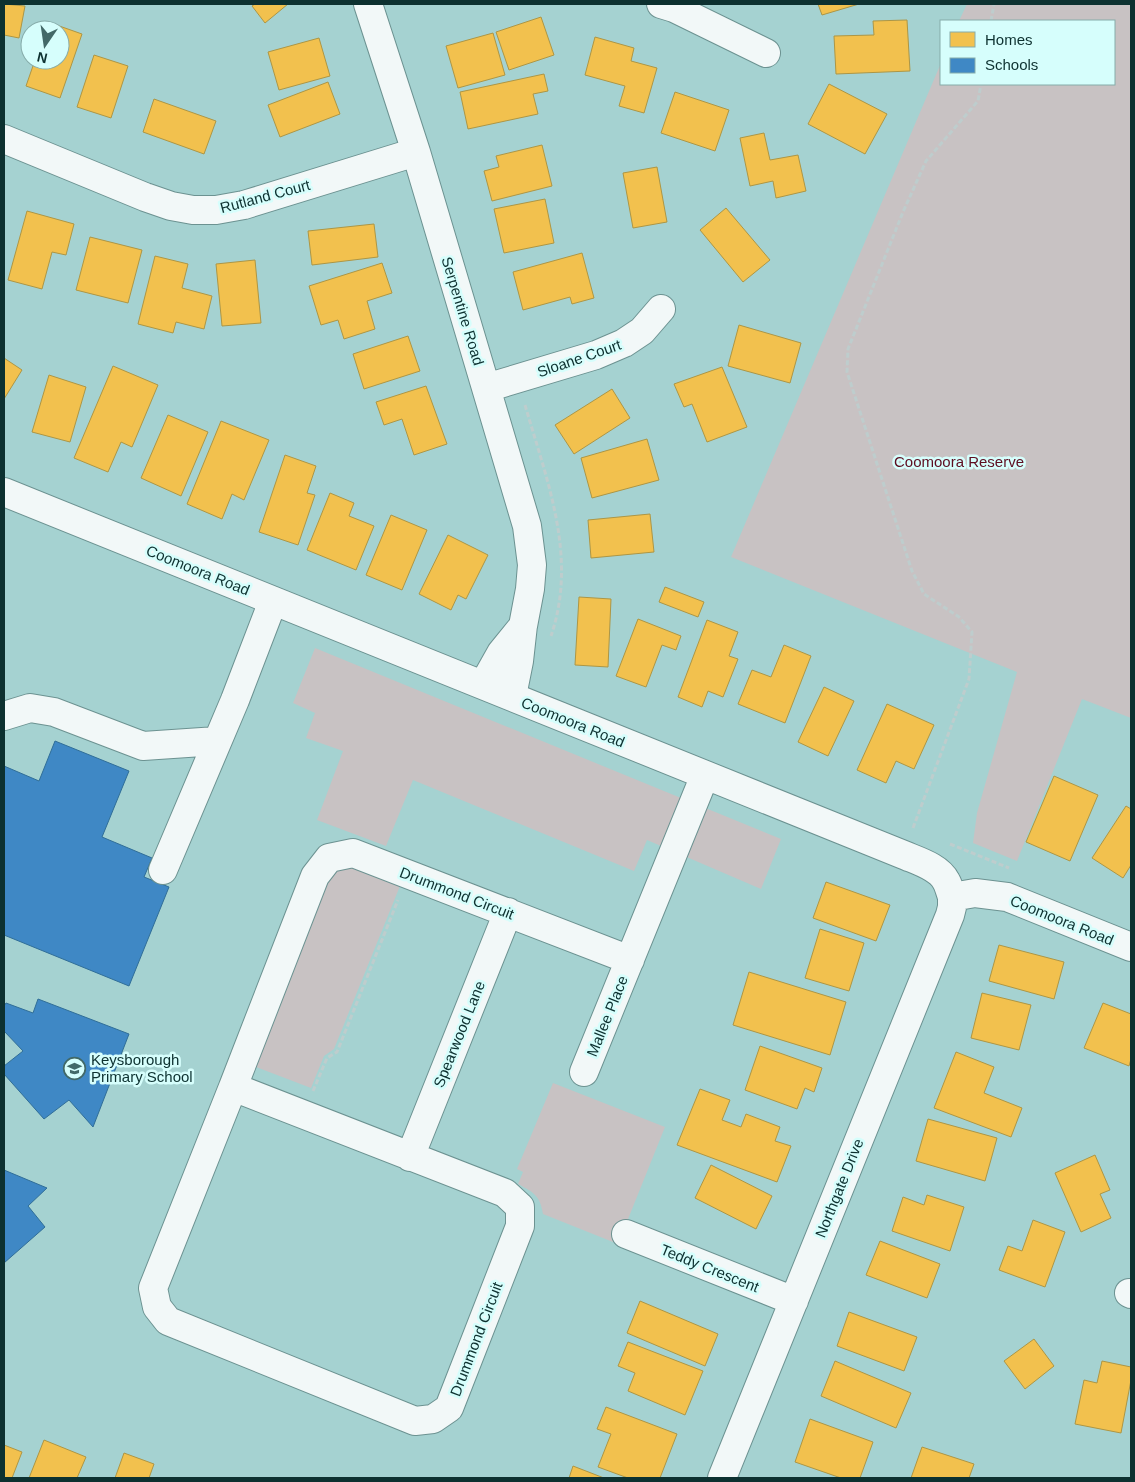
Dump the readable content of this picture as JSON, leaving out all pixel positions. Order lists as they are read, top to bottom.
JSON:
{
  "streets": {
    "street": [
      "Rutland Court",
      "Serpentine Road",
      "Sloane Court",
      "Coomoora Road",
      "Drummond Circuit",
      "Mallee Place",
      "Spearwood Lane",
      "Northgate Drive",
      "Teddy Crescent"
    ]
  },
  "crossings": [
    ["Rutland Court", "Serpentine Road"],
    ["Serpentine Road", "Sloane Court"],
    ["Serpentine Road", "Coomoora Road"],
    ["Coomoora Road", "Northgate Drive"],
    ["Drummond Circuit", "Mallee Place"],
    ["Drummond Circuit", "Spearwood Lane"],
    ["Northgate Drive", "Teddy Crescent"]
  ],
  "parks": ["Coomoora Reserve"],
  "places": {
    "school or university": ["Keysborough Primary School"]
  },
  "legend": ["Homes", "Schools"],
  "north": "bottom"
}
